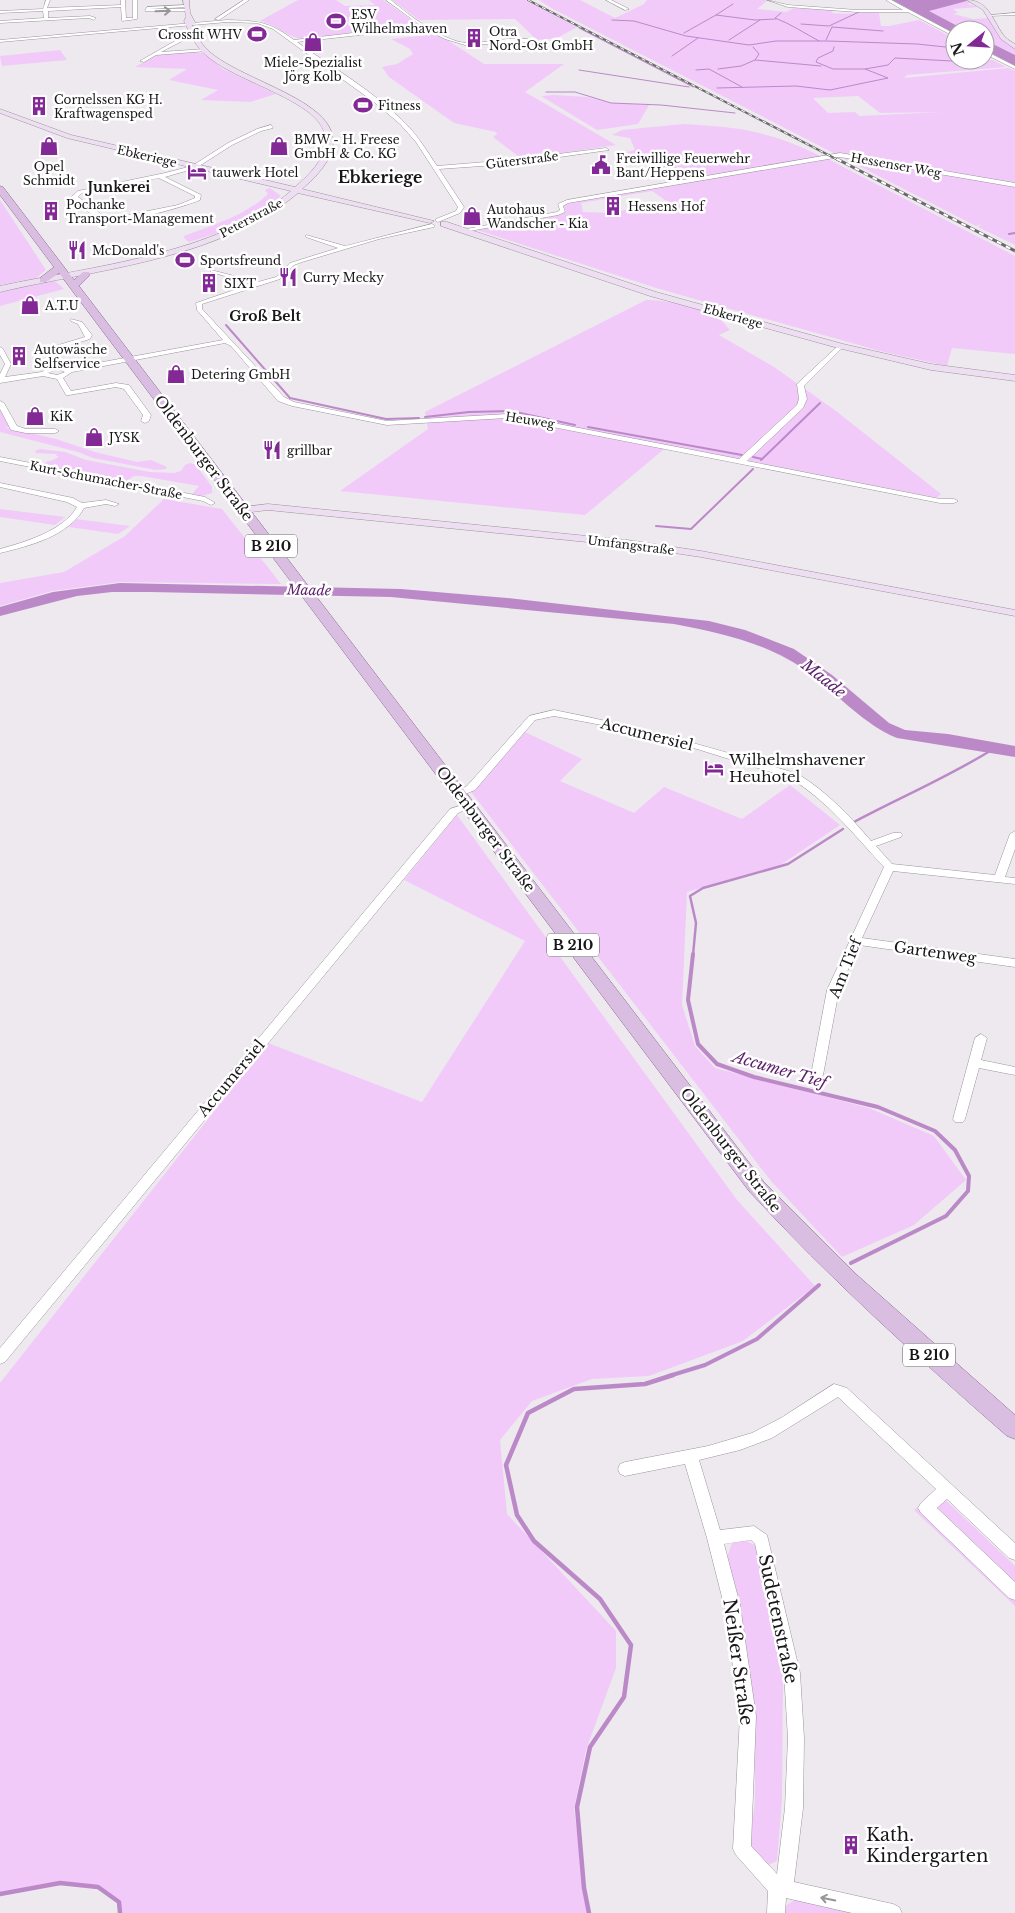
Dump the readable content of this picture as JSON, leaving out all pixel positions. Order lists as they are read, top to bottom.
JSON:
{
  "streets": {
    "main road": ["Oldenburger Straße", "B 210"],
    "street": [
      "Ebkeriege",
      "Güterstraße",
      "Hessenser Weg",
      "Peterstraße",
      "Heuweg",
      "Kurt-Schumacher-Straße",
      "Umfangstraße",
      "Accumersiel",
      "Gartenweg",
      "Am Tief",
      "Sudetenstraße",
      "Neißer Straße"
    ]
  },
  "crossings": [
    ["Ebkeriege", "Hessenser Weg"],
    ["Ebkeriege", "Peterstraße"],
    ["Peterstraße", "Oldenburger Straße"],
    ["Oldenburger Straße", "Umfangstraße"],
    ["Oldenburger Straße", "Accumersiel"],
    ["Accumersiel", "Am Tief"],
    ["Gartenweg", "Am Tief"],
    ["Sudetenstraße", "Neißer Straße"]
  ],
  "districts": ["Ebkeriege", "Junkerei", "Groß Belt"],
  "water": ["Maade", "Accumer Tief"],
  "places": {
    "sports": [
      "ESV Wilhelmshaven",
      "Crossfit WHV",
      "Fitness",
      "Sportsfreund"
    ],
    "building": [
      "Otra Nord-Ost GmbH",
      "Cornelssen KG H. Kraftwagensped",
      "Hessens Hof",
      "Pochanke Transport-Management",
      "SIXT",
      "Autowäsche Selfservice",
      "Kath. Kindergarten"
    ],
    "shop": [
      "Miele-Spezialist Jörg Kolb",
      "Opel Schmidt",
      "BMW - H. Freese GmbH & Co. KG",
      "Autohaus Wandscher - Kia",
      "A.T.U",
      "Detering GmbH",
      "KiK",
      "JYSK"
    ],
    "public building": ["Freiwillige Feuerwehr Bant/Heppens"],
    "hotel": ["tauwerk Hotel", "Wilhelmshavener Heuhotel"],
    "restaurant": ["McDonald's", "Curry Mecky", "grillbar"]
  },
  "north": "left"
}
